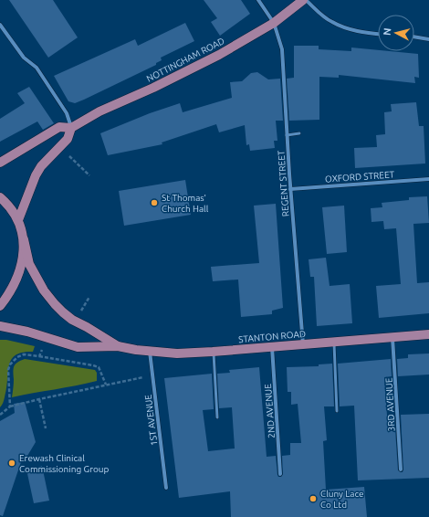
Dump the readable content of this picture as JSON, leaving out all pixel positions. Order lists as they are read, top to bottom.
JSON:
{
  "streets": {
    "main road": ["NOTTINGHAM ROAD", "STANTON ROAD"],
    "street": [
      "OXFORD STREET",
      "REGENT STREET",
      "3RD AVENUE",
      "2ND AVENUE",
      "1ST AVENUE"
    ]
  },
  "crossings": [
    ["NOTTINGHAM ROAD", "REGENT STREET"],
    ["OXFORD STREET", "REGENT STREET"],
    ["REGENT STREET", "STANTON ROAD"],
    ["STANTON ROAD", "3RD AVENUE"],
    ["STANTON ROAD", "2ND AVENUE"],
    ["STANTON ROAD", "1ST AVENUE"]
  ],
  "places": ["St Thomas' Church Hall", "Erewash Clinical Commissioning Group", "Cluny Lace Co Ltd"],
  "north": "left"
}
